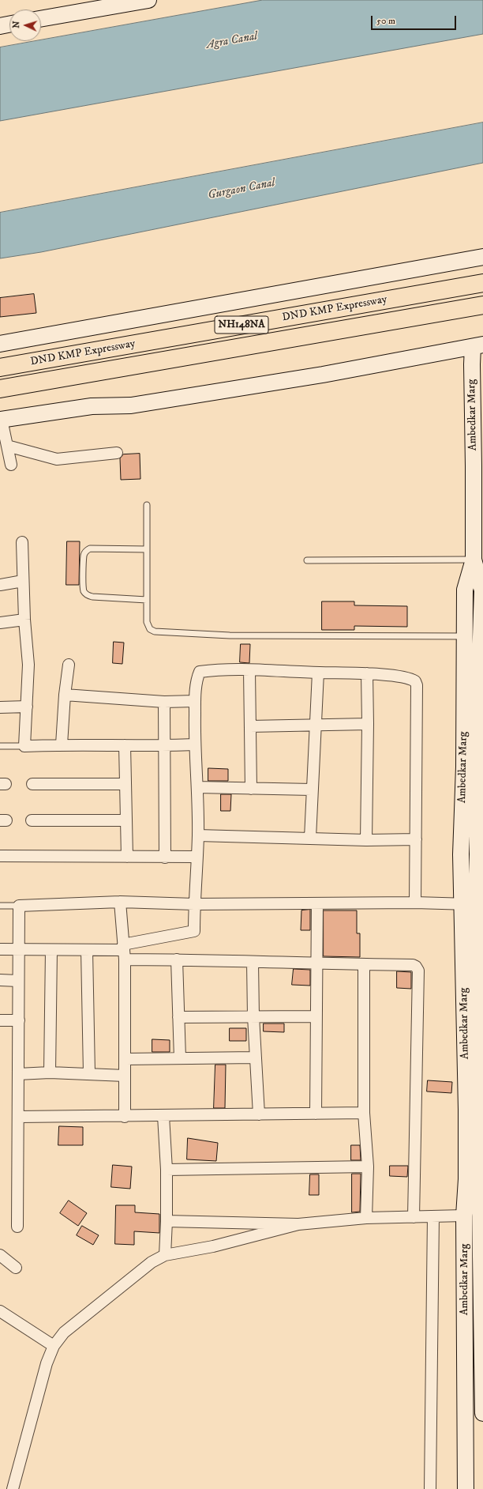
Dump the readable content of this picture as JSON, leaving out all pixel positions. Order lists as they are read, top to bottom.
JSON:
{
  "streets": {
    "highway": ["DND KMP Expressway", "NH148NA"],
    "street": ["Ambedkar Marg"]
  },
  "water": ["Agra Canal", "Gurgaon Canal"],
  "scale_bar": "50 m",
  "north": "left"
}
